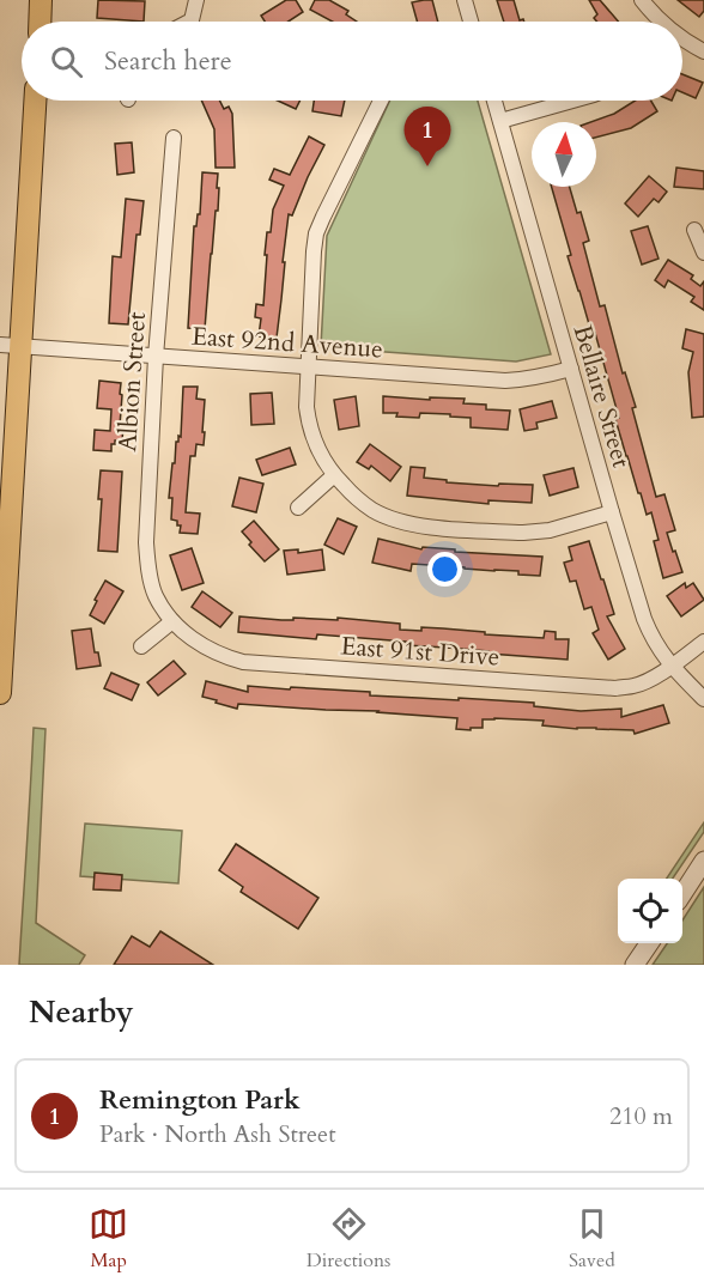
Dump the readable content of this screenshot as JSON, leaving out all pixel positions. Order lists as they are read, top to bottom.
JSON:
{
  "streets": {
    "street": [
      "East 92nd Avenue",
      "Albion Street",
      "Bellaire Street",
      "East 91st Drive"
    ]
  },
  "crossings": [
    ["East 92nd Avenue", "Albion Street"],
    ["East 92nd Avenue", "Bellaire Street"],
    ["Albion Street", "East 91st Drive"],
    ["Bellaire Street", "East 91st Drive"]
  ],
  "north": "top",
  "page": {
    "search": "Search here",
    "pins": "1",
    "heading": "Nearby",
    "list": [
      {
        "mark": "1",
        "name": "Remington Park",
        "note": "Park · North Ash Street",
        "value": "210 m"
      }
    ],
    "nav": ["Map", "Directions", "Saved"]
  }
}
